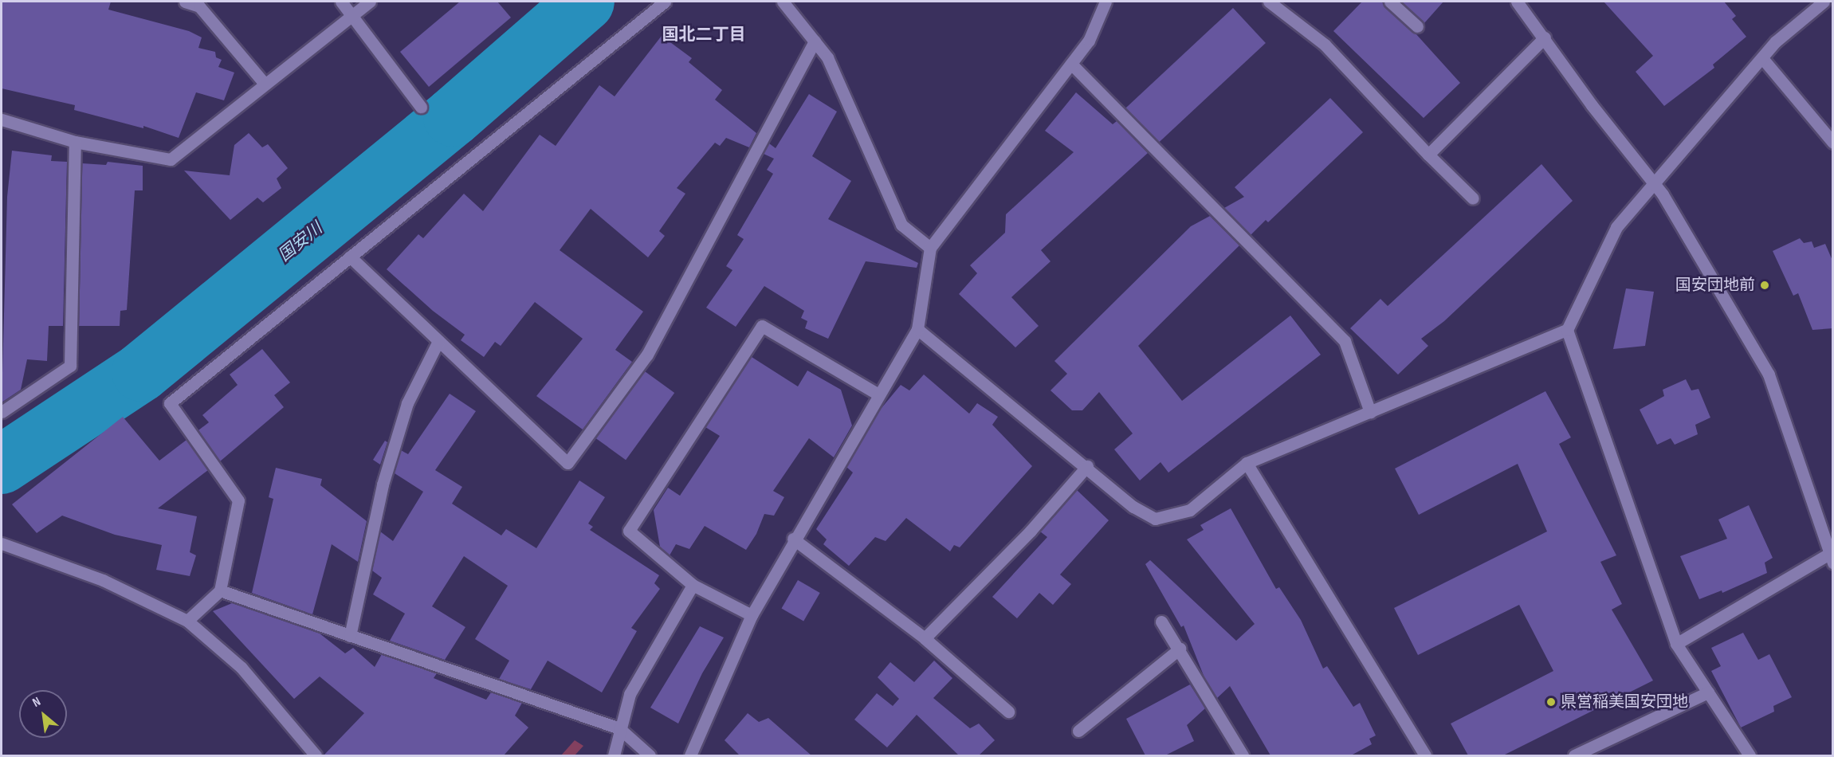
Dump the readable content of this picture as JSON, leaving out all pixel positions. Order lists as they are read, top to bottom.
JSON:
{
  "districts": ["国北二丁目"],
  "water": ["国安川"],
  "places": ["国安団地前", "県営稲美国安団地"],
  "north": "top left"
}
